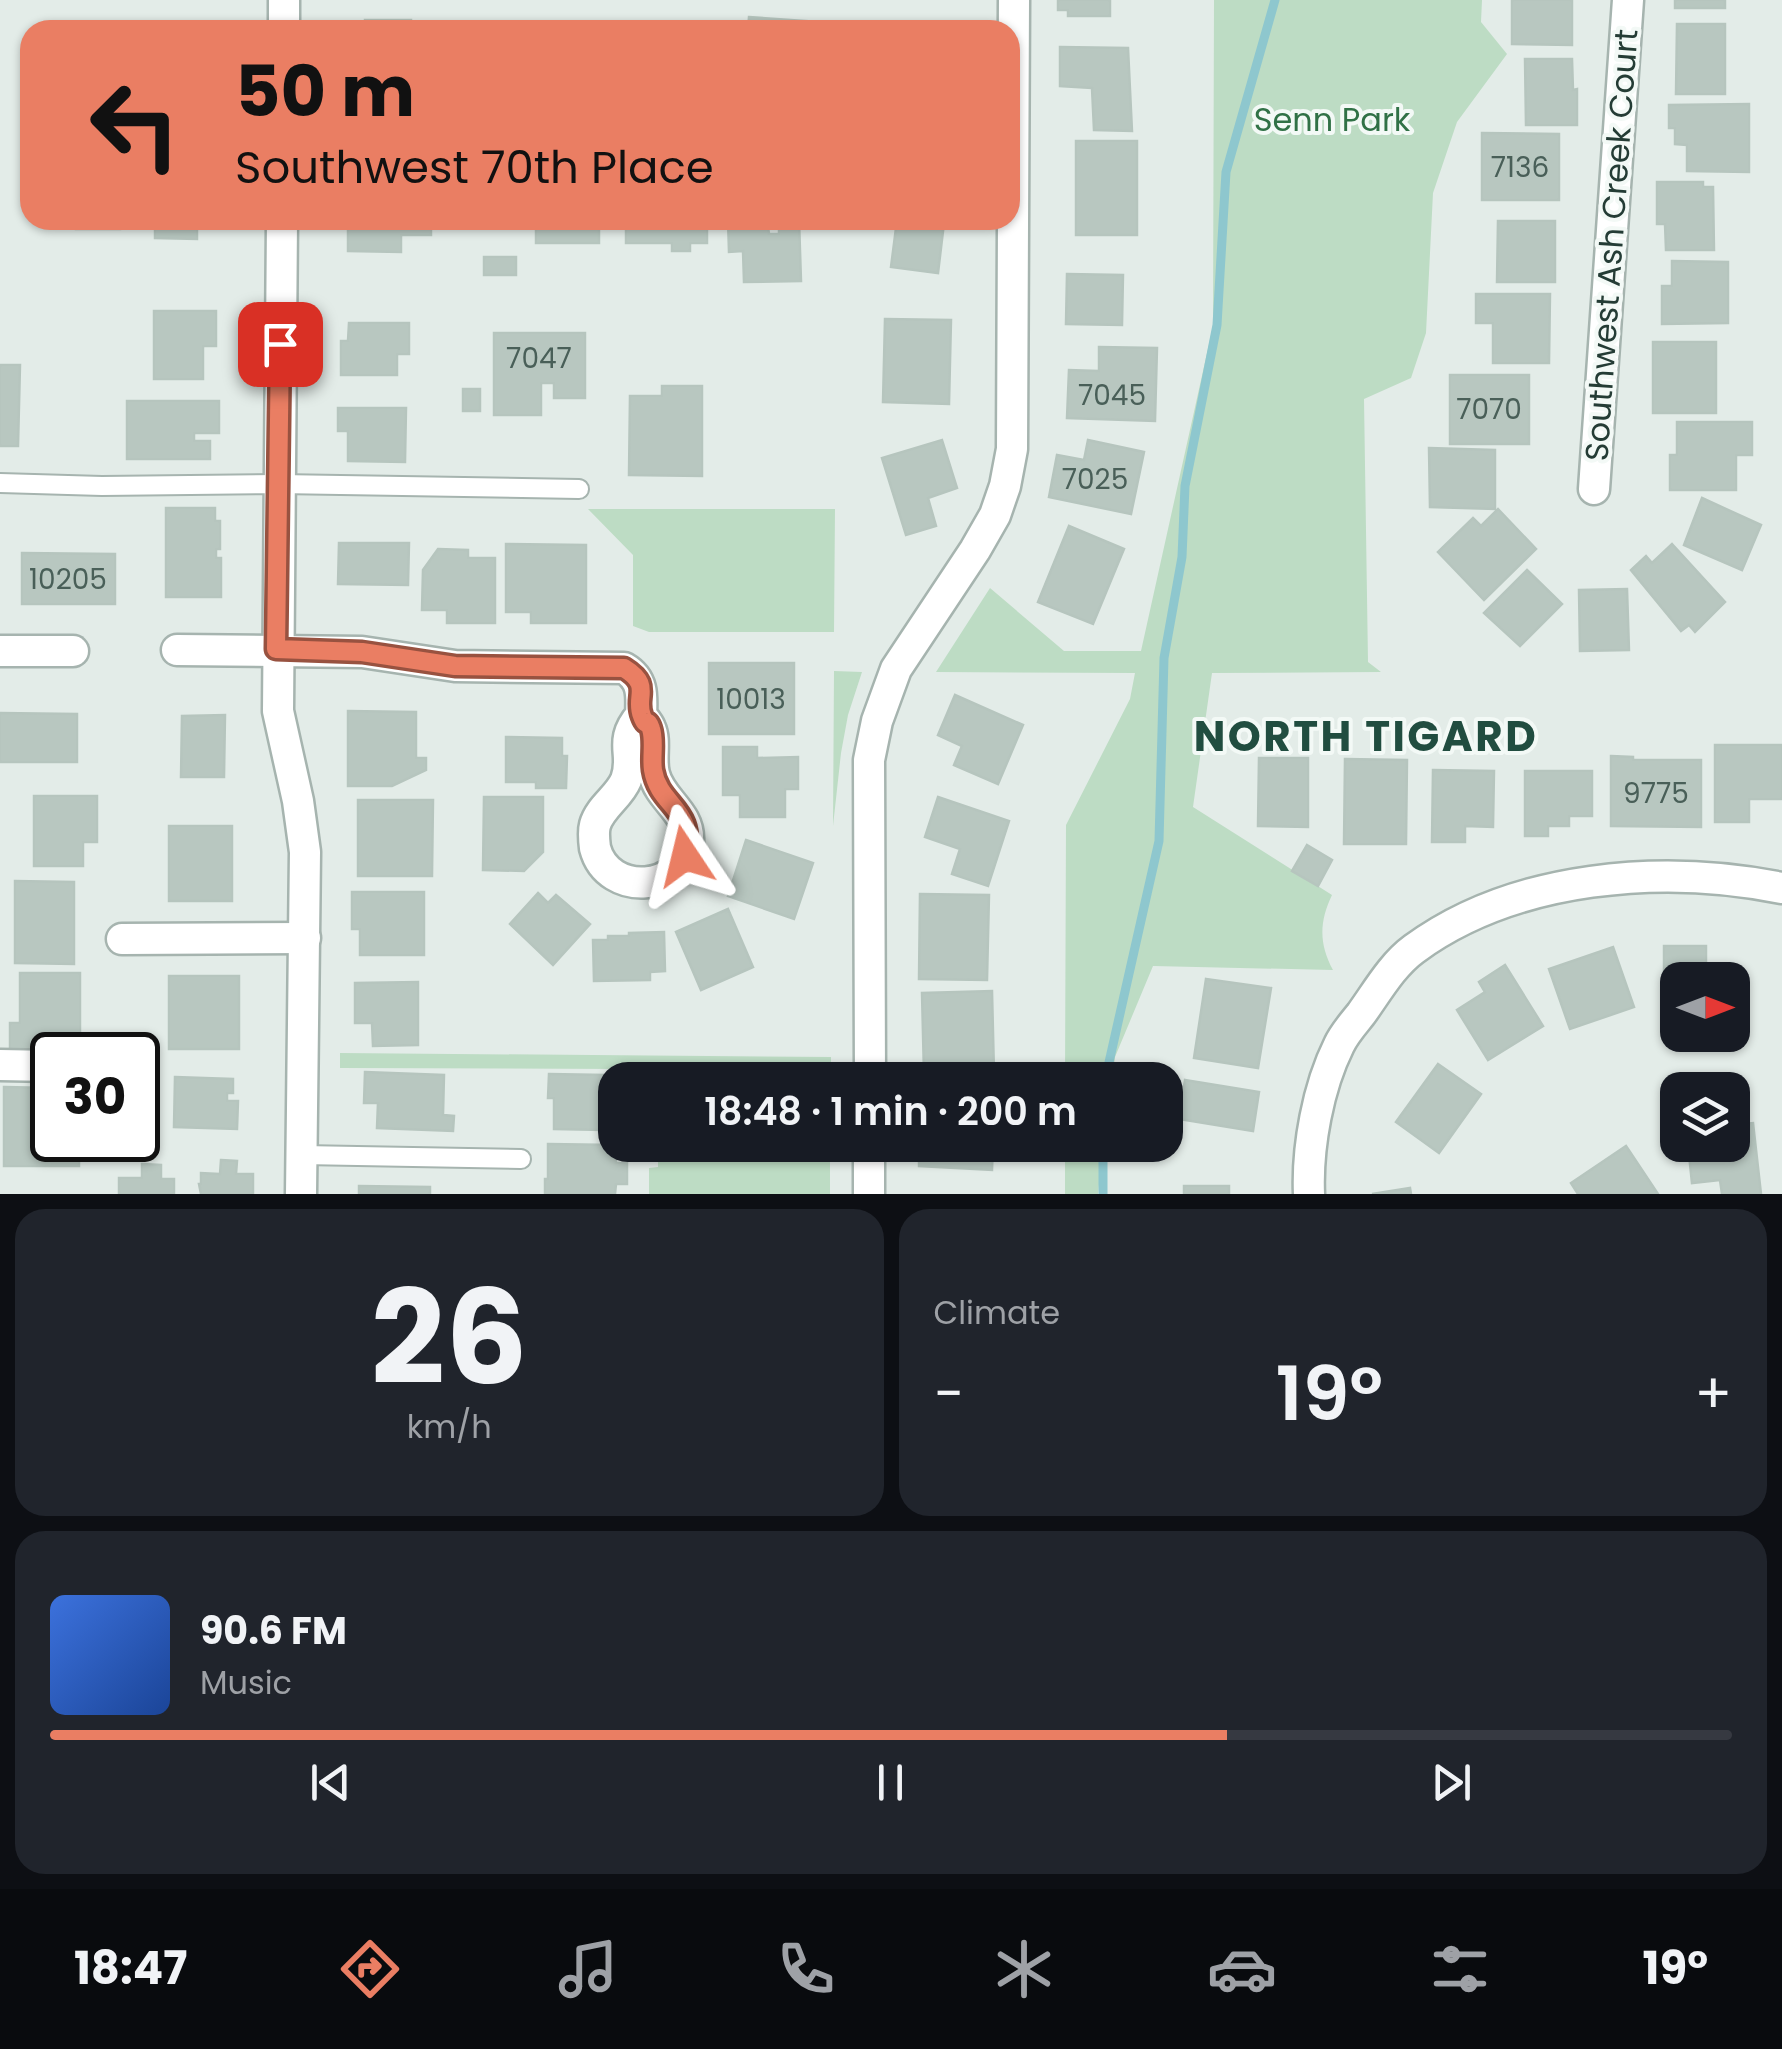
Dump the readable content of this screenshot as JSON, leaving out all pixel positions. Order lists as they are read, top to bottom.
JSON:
{
  "streets": {
    "street": ["Southwest Ash Creek Court"]
  },
  "districts": ["NORTH TIGARD"],
  "parks": ["Senn Park"],
  "house_numbers": [
    "7136",
    "7047",
    "7045",
    "7070",
    "7025",
    "10205",
    "10013",
    "9775"
  ],
  "north": "right",
  "page": {
    "turn": ["50 m", "Southwest 70th Place"],
    "limit": "30",
    "trip": "18:48 · 1 min · 200 m",
    "tile": [
      ["26", "km/h"],
      "Climate"
    ],
    "heat": ["−", "19°", "+"],
    "song": ["90.6 FM", "Music"],
    "tabs": ["18:47", "19°"]
  }
}
